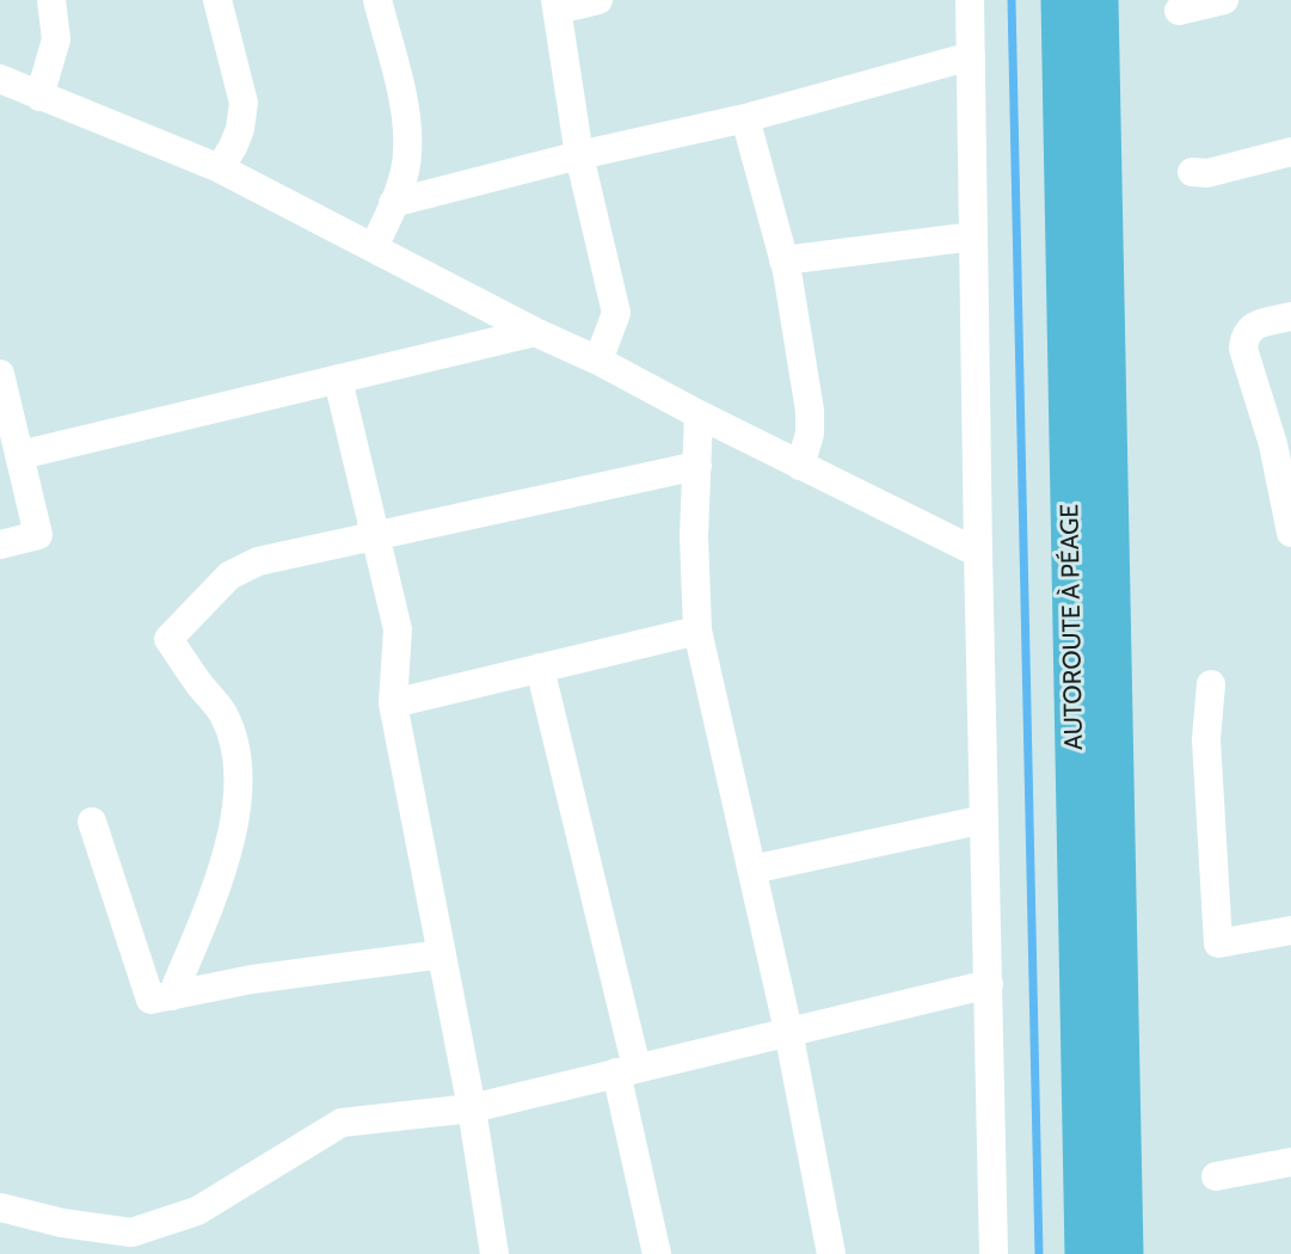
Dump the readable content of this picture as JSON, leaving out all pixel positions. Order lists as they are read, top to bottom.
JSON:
{
  "streets": {
    "highway": ["AUTOROUTE À PÉAGE"]
  }
}
